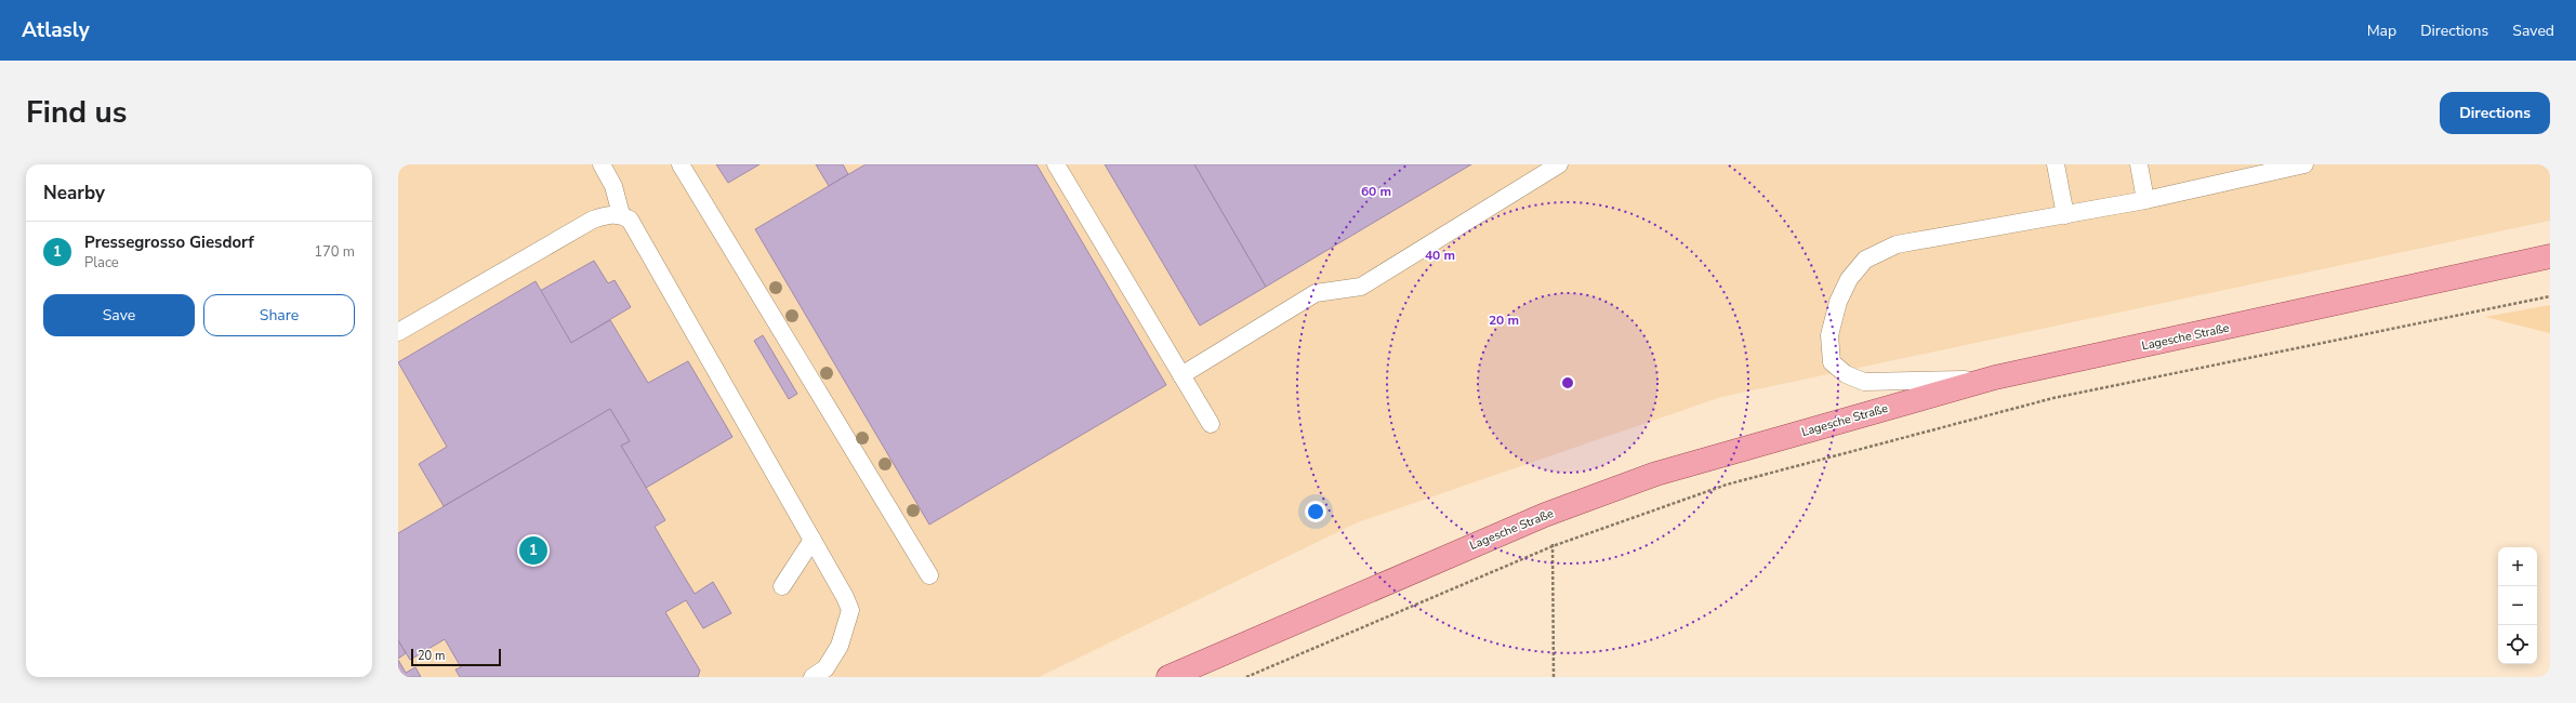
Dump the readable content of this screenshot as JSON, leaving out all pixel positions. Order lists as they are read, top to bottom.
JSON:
{
  "streets": {
    "main road": ["Lagesche Straße"]
  },
  "scale_bar": "20 m",
  "page": {
    "header": "Atlasly",
    "nav": ["Map", "Directions", "Saved"],
    "title": "Find us",
    "buttons": [
      "Directions",
      ["Save", "Share"]
    ],
    "heading": "Nearby",
    "list": [
      {
        "mark": "1",
        "name": "Pressegrosso Giesdorf",
        "note": "Place",
        "value": "170 m"
      }
    ],
    "pins": "1",
    "map_buttons": ["+", "−"],
    "scale": "20 m"
  },
  "rings": ["60 m", "40 m", "20 m"]
}
